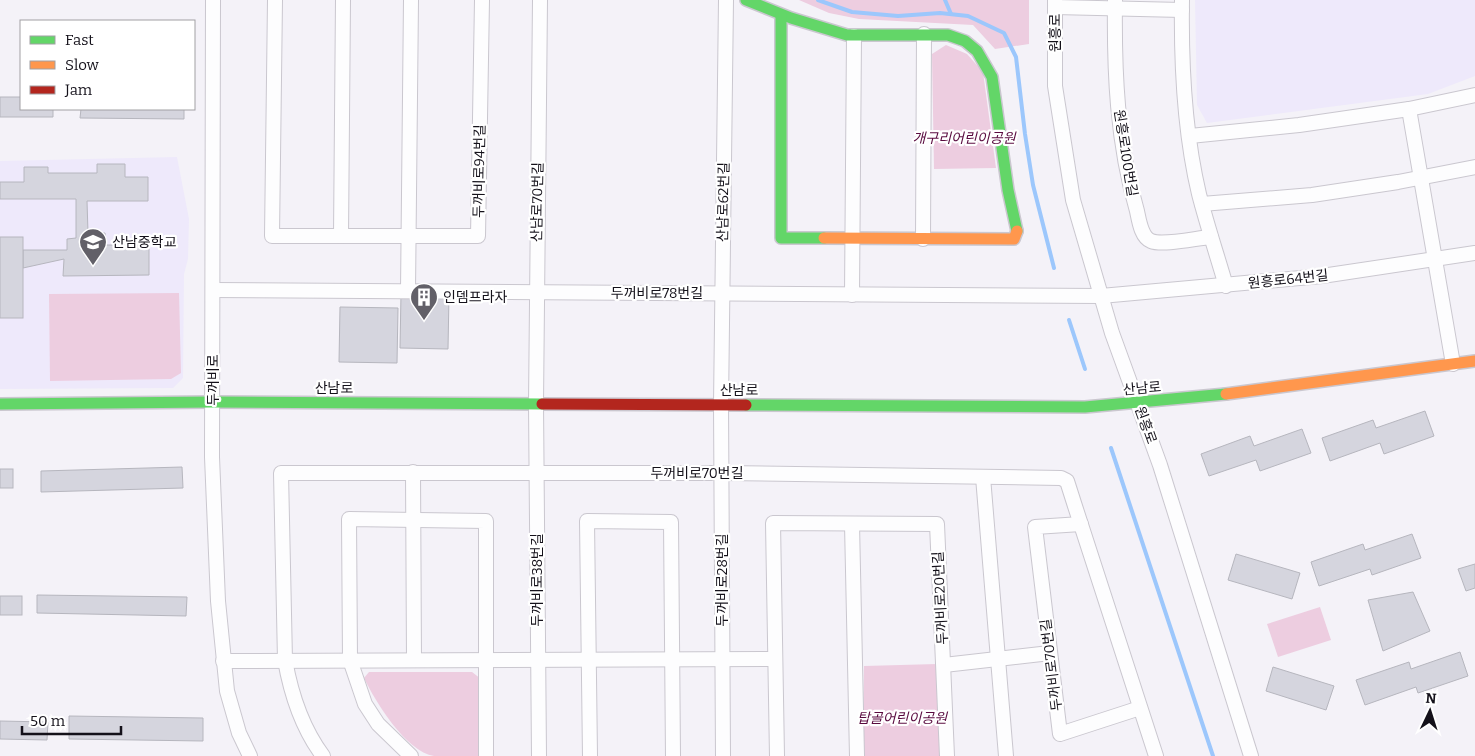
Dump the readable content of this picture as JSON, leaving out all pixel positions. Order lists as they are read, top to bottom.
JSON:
{
  "streets": {
    "street": [
      "원흥로",
      "원흥로100번길",
      "두꺼비로94번길",
      "산남로70번길",
      "산남로62번길",
      "원흥로64번길",
      "두꺼비로78번길",
      "두꺼비로",
      "산남로",
      "두꺼비로70번길",
      "두꺼비로38번길",
      "두꺼비로28번길",
      "두꺼비로20번길"
    ]
  },
  "crossings": [
    ["원흥로", "원흥로64번길"],
    ["원흥로", "두꺼비로78번길"],
    ["원흥로", "산남로"],
    ["산남로70번길", "두꺼비로78번길"],
    ["산남로70번길", "산남로"],
    ["산남로70번길", "두꺼비로38번길"],
    ["산남로62번길", "두꺼비로78번길"],
    ["산남로62번길", "산남로"],
    ["산남로62번길", "두꺼비로28번길"],
    ["원흥로64번길", "두꺼비로78번길"],
    ["두꺼비로78번길", "두꺼비로"],
    ["두꺼비로", "산남로"],
    ["산남로", "두꺼비로38번길"],
    ["산남로", "두꺼비로28번길"],
    ["두꺼비로70번길", "두꺼비로38번길"],
    ["두꺼비로70번길", "두꺼비로28번길"]
  ],
  "parks": ["개구리어린이공원", "탑골어린이공원"],
  "places": {
    "school or university": ["산남중학교"],
    "building": ["인뎀프라자"]
  },
  "legend": ["Fast", "Slow", "Jam"],
  "scale_bar": "50 m",
  "north": "top"
}
